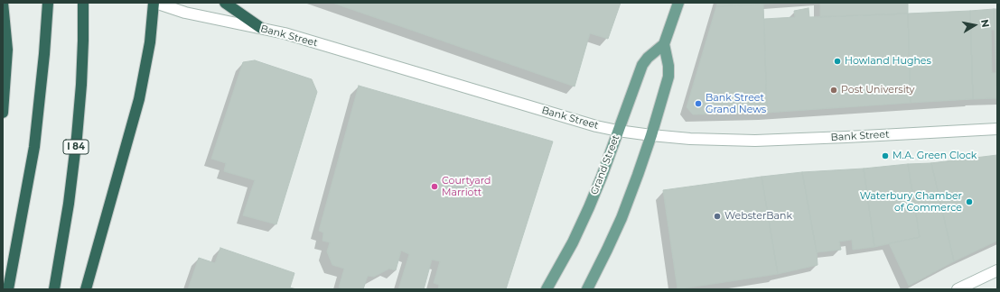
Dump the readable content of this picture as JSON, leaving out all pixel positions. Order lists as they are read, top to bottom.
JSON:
{
  "streets": {
    "highway": ["I 84"],
    "main road": ["Bank Street", "Grand Street"]
  },
  "crossings": [
    ["Bank Street", "Grand Street"]
  ],
  "places": [
    "Howland Hughes",
    "Post University",
    "Bank Street Grand News",
    "M.A. Green Clock",
    "Courtyard Marriott",
    "Waterbury Chamber of Commerce",
    "WebsterBank"
  ],
  "north": "right"
}
